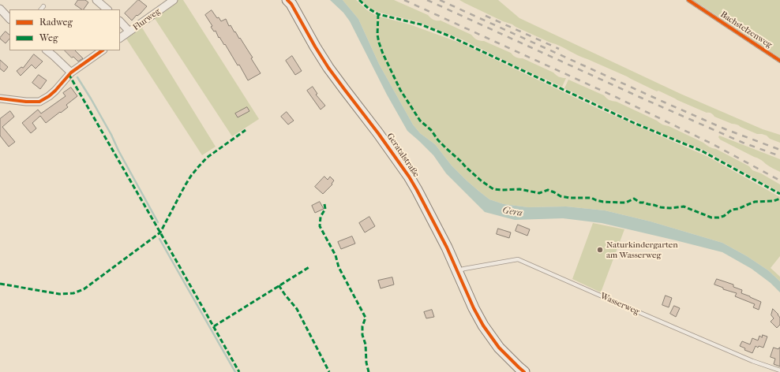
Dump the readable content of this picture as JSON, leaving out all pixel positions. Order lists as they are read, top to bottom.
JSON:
{
  "streets": {
    "street": ["Flurweg", "Geratalstraße"],
    "lane": ["Bachstelzenweg", "Wasserweg"]
  },
  "crossings": [
    ["Geratalstraße", "Wasserweg"]
  ],
  "water": ["Gera"],
  "places": ["Naturkindergarten am Wasserweg"],
  "legend": ["Radweg", "Weg"]
}
